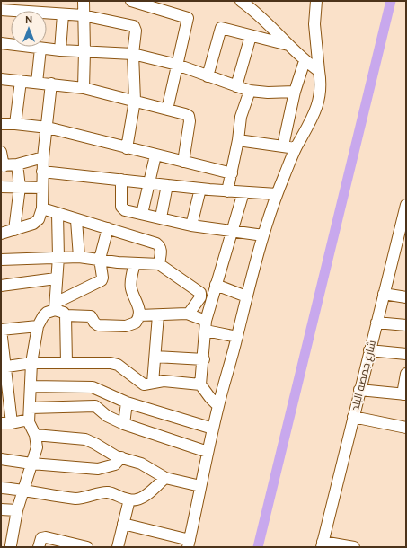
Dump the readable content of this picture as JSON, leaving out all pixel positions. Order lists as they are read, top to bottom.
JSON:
{
  "streets": {
    "street": ["شارع جمصه البلد"]
  },
  "north": "top"
}
